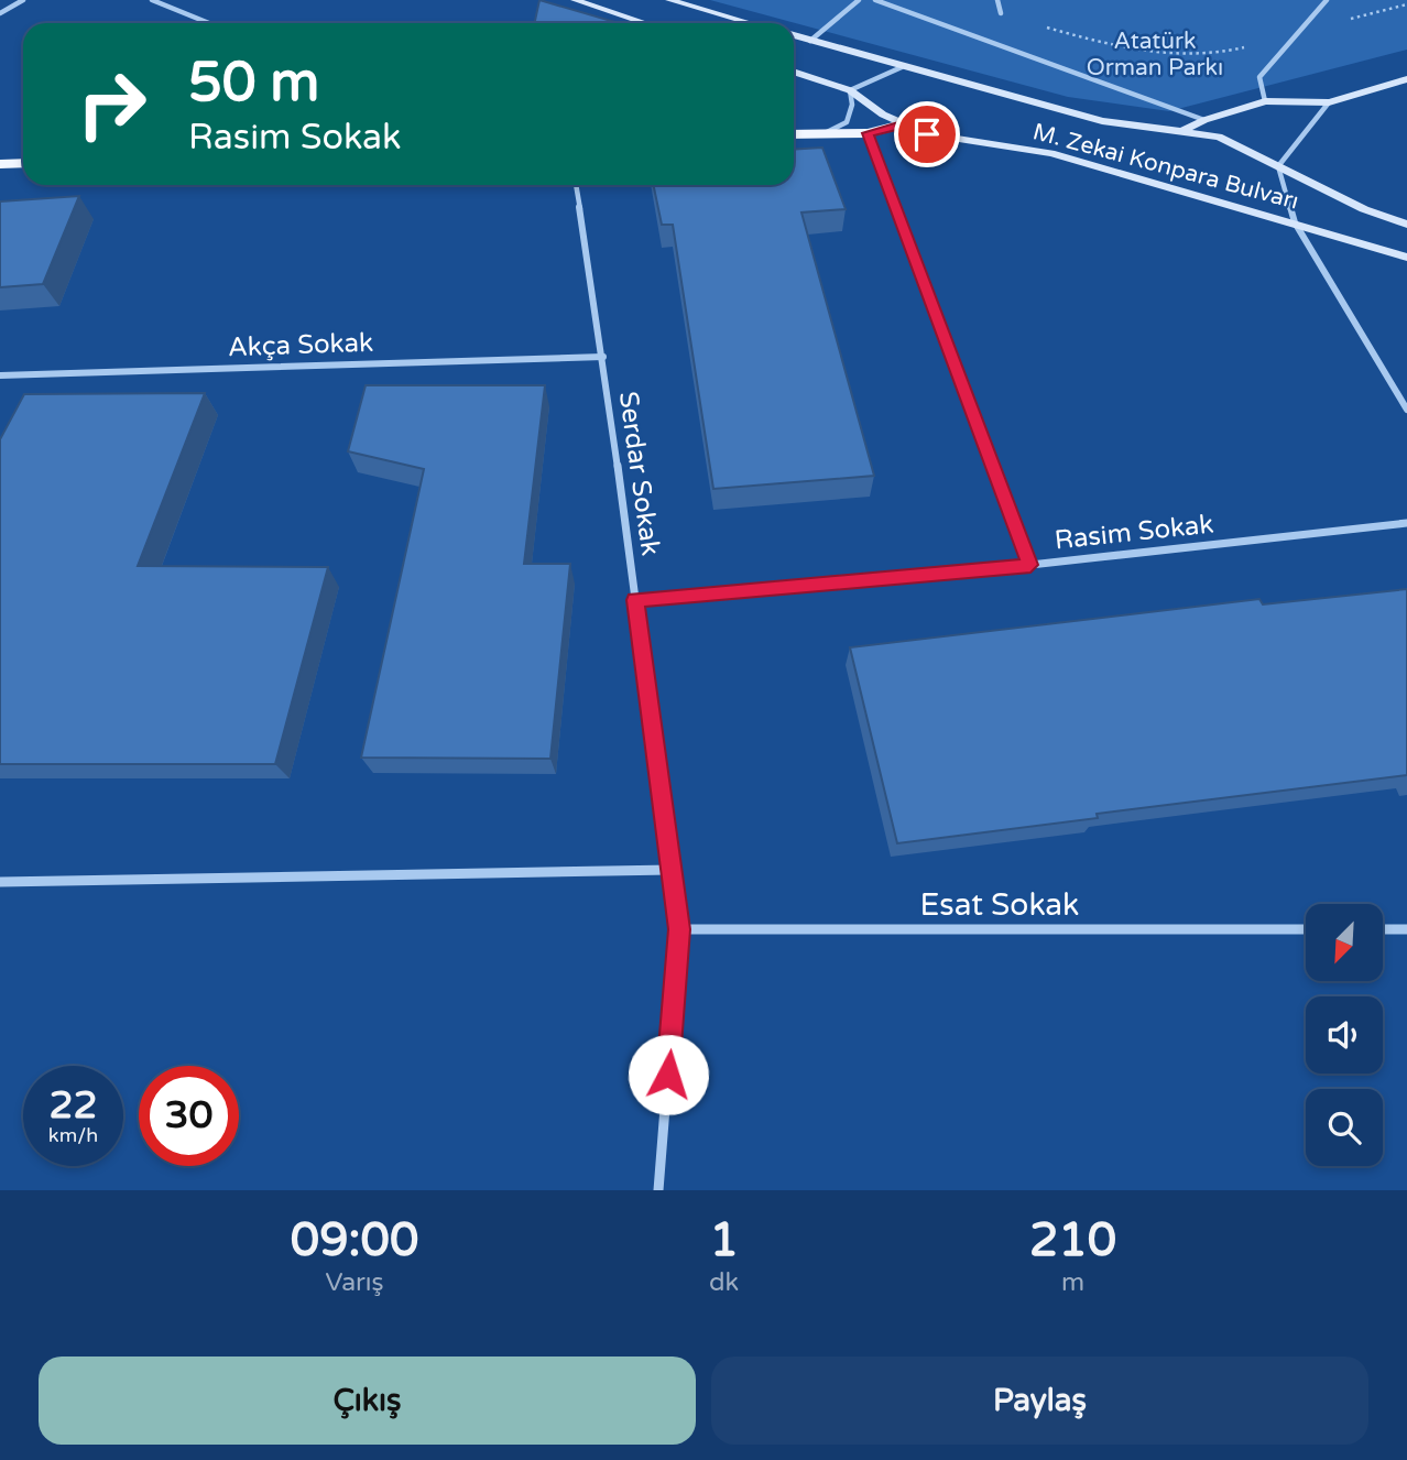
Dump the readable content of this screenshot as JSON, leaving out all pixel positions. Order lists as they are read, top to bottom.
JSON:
{
  "streets": {
    "main road": ["M. Zekai Konpara Bulvarı"],
    "street": [
      "Akça Sokak",
      "Serdar Sokak",
      "Rasim Sokak",
      "Esat Sokak"
    ]
  },
  "crossings": [
    ["Akça Sokak", "Serdar Sokak"],
    ["Serdar Sokak", "Rasim Sokak"],
    ["Serdar Sokak", "Esat Sokak"]
  ],
  "parks": ["Atatürk Orman Parkı"],
  "north": "bottom left",
  "page": {
    "turn": ["50 m", "Rasim Sokak"],
    "speed": "22 km/h",
    "limit": "30",
    "eta": [
      "09:00",
      "Varış",
      "1",
      "dk",
      "210",
      "m"
    ],
    "buttons": ["Çıkış", "Paylaş"]
  }
}
